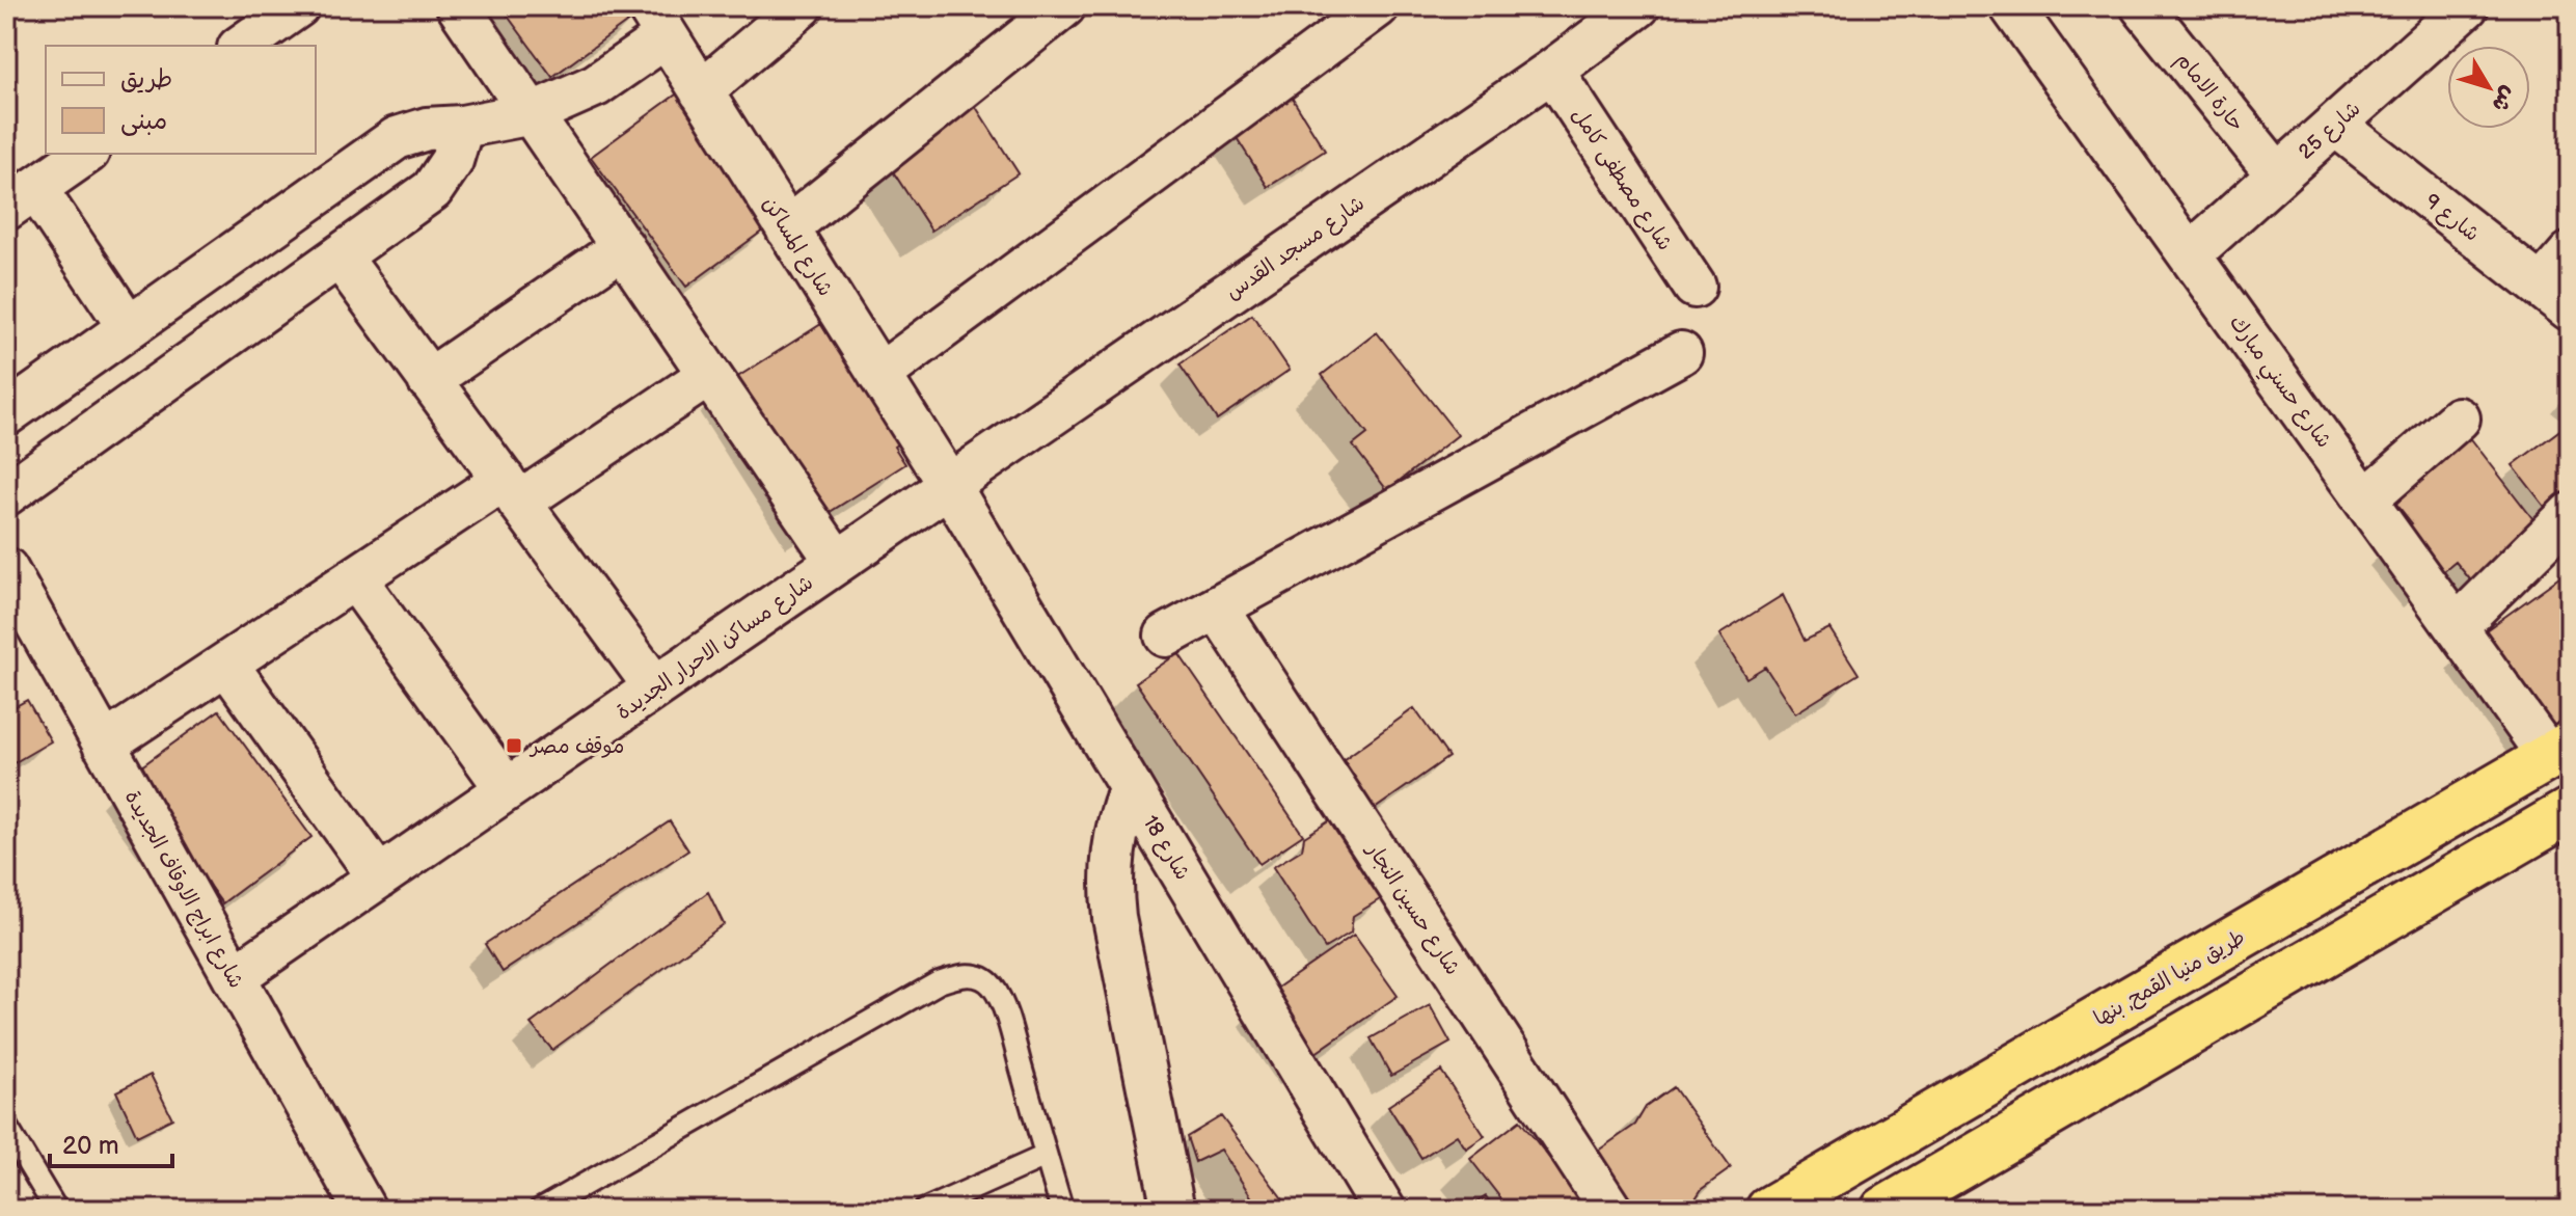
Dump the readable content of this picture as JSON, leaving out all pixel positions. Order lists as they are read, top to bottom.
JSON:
{
  "streets": {
    "highway": ["طريق منيا القمح, بنها"],
    "street": [
      "حارة الامام",
      "شارع 25",
      "شارع مصطفى كامل",
      "شارع 9",
      "شارع المساكن",
      "شارع مسجد القدس",
      "شارع حسني مبارك",
      "شارع مساكن الاحرار الجديدة",
      "شارع 18",
      "شارع ابراج الاوقاف الجديدة",
      "شارع حسين النجار"
    ]
  },
  "crossings": [
    ["حارة الامام", "شارع 25"],
    ["شارع 25", "شارع 9"],
    ["شارع 25", "شارع حسني مبارك"],
    ["شارع مصطفى كامل", "شارع مسجد القدس"],
    ["شارع المساكن", "شارع مسجد القدس"],
    ["شارع المساكن", "شارع مساكن الاحرار الجديدة"],
    ["شارع المساكن", "شارع 18"],
    ["شارع مسجد القدس", "شارع مساكن الاحرار الجديدة"],
    ["شارع مسجد القدس", "شارع 18"],
    ["شارع حسني مبارك", "طريق منيا القمح, بنها"],
    ["شارع مساكن الاحرار الجديدة", "شارع 18"],
    ["شارع مساكن الاحرار الجديدة", "شارع ابراج الاوقاف الجديدة"]
  ],
  "places": {
    "transit": ["موقف مصر"]
  },
  "legend": ["طريق", "مبنى"],
  "scale_bar": "20 m",
  "north": "bottom right"
}
